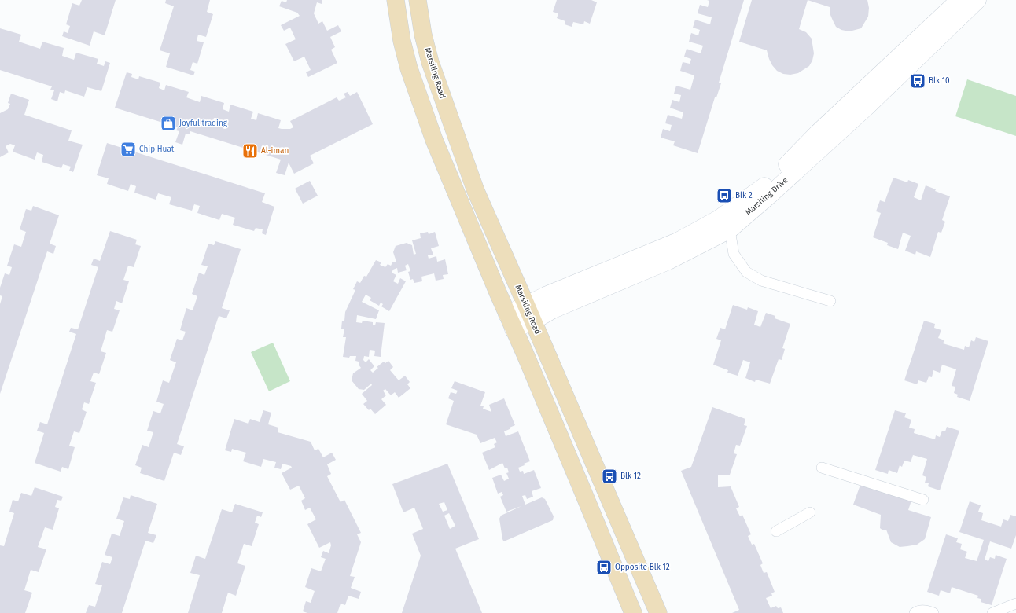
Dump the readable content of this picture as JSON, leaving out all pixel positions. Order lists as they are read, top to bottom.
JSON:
{
  "streets": {
    "street": ["Marsiling Road", "Marsiling Drive"]
  },
  "crossings": [
    ["Marsiling Road", "Marsiling Drive"]
  ],
  "places": {
    "bus stop": [
      "Blk 10",
      "Blk 2",
      "Blk 12",
      "Opposite Blk 12"
    ],
    "shop": ["Joyful trading"],
    "supermarket": ["Chip Huat"],
    "restaurant": ["Al-iman"]
  }
}
